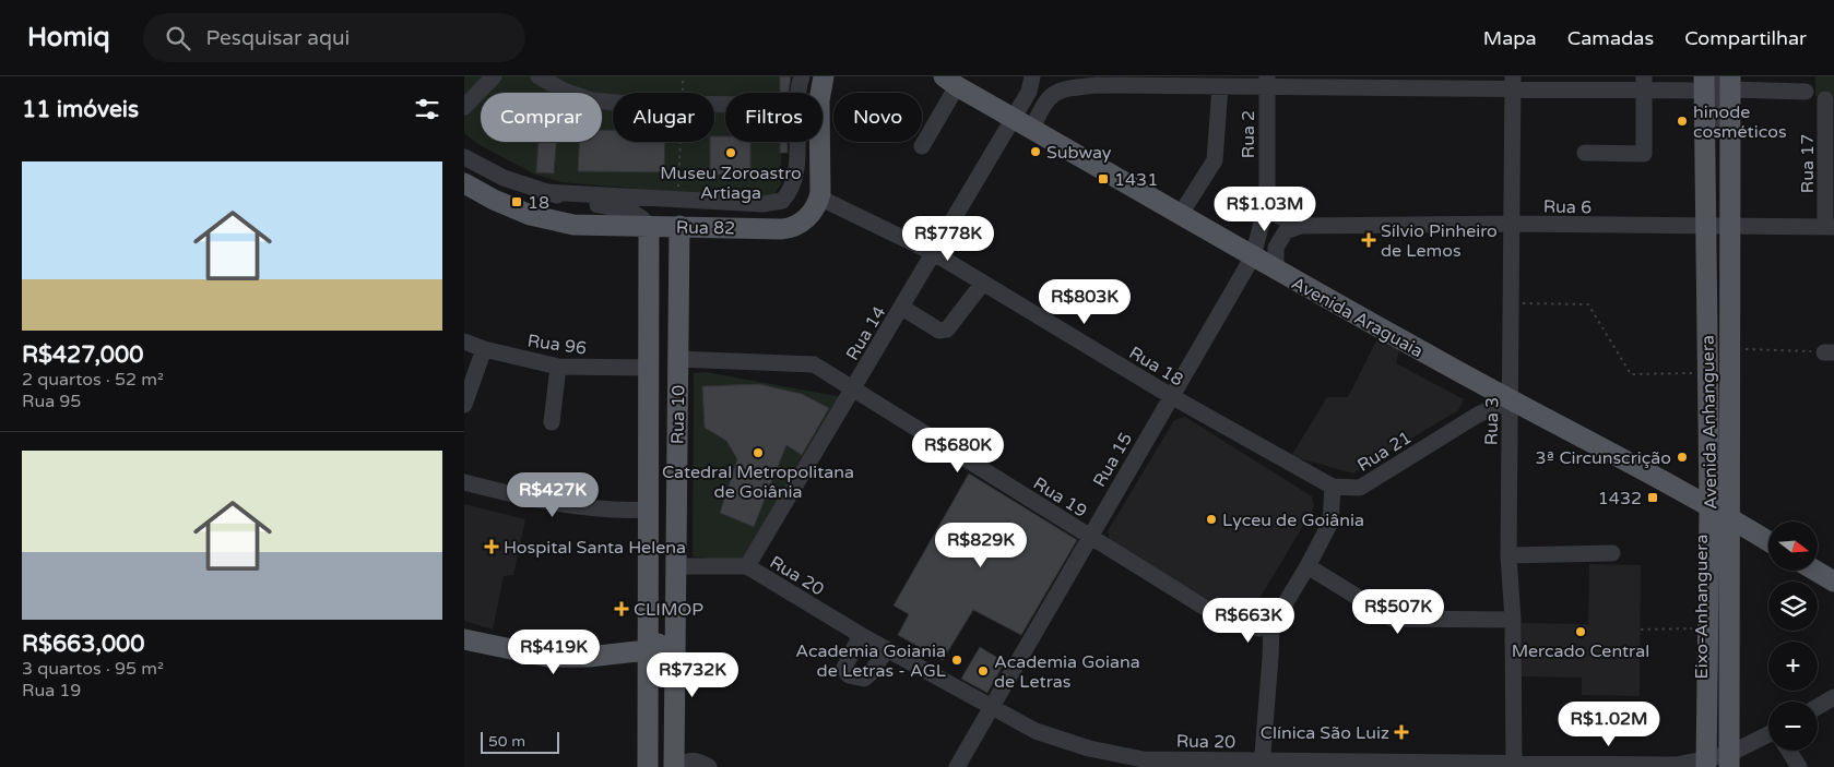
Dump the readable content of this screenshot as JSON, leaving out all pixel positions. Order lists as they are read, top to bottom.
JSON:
{
  "streets": {
    "main road": [
      "Rua 82",
      "Avenida Araguaia",
      "Rua 10",
      "Avenida Anhanguera"
    ],
    "street": [
      "Rua 2",
      "Rua 17",
      "Rua 6",
      "Rua 14",
      "Rua 96",
      "Rua 18",
      "Rua 3",
      "Rua 21",
      "Rua 15",
      "Rua 19",
      "Rua 20",
      "Eixo-Anhanguera"
    ]
  },
  "crossings": [
    ["Rua 2", "Rua 6"],
    ["Rua 2", "Avenida Araguaia"],
    ["Rua 2", "Rua 15"],
    ["Rua 17", "Rua 6"],
    ["Rua 6", "Rua 3"],
    ["Rua 6", "Avenida Anhanguera"],
    ["Rua 6", "Eixo-Anhanguera"],
    ["Rua 82", "Rua 18"],
    ["Rua 82", "Rua 10"],
    ["Avenida Araguaia", "Rua 14"],
    ["Avenida Araguaia", "Rua 3"],
    ["Avenida Araguaia", "Avenida Anhanguera"],
    ["Avenida Araguaia", "Rua 21"],
    ["Avenida Araguaia", "Rua 15"],
    ["Avenida Araguaia", "Eixo-Anhanguera"],
    ["Rua 14", "Rua 18"],
    ["Rua 14", "Rua 19"],
    ["Rua 14", "Rua 20"],
    ["Rua 96", "Rua 10"],
    ["Rua 18", "Rua 21"],
    ["Rua 18", "Rua 15"],
    ["Rua 10", "Rua 19"],
    ["Rua 10", "Rua 20"],
    ["Rua 3", "Rua 21"],
    ["Rua 3", "Rua 20"],
    ["Avenida Anhanguera", "Rua 20"],
    ["Avenida Anhanguera", "Eixo-Anhanguera"],
    ["Rua 15", "Rua 19"],
    ["Rua 15", "Rua 20"]
  ],
  "places": {
    "other": [
      "hinode cosméticos",
      "Subway",
      "Museu Zoroastro Artiaga",
      "Catedral Metropolitana de Goiânia",
      "3ª Circunscrição",
      "Lyceu de Goiânia",
      "Mercado Central",
      "Academia Goiania de Letras - AGL",
      "Academia Goiana de Letras"
    ],
    "transit": ["1431", "18", "1432"],
    "health": [
      "Sílvio Pinheiro de Lemos",
      "Hospital Santa Helena",
      "CLIMOP",
      "Clínica São Luiz"
    ]
  },
  "scale_bar": "50 m",
  "north": "right",
  "page": {
    "header": "Homiq",
    "search": "Pesquisar aqui",
    "nav": ["Mapa", "Camadas", "Compartilhar"],
    "heading": "11 imóveis",
    "chip": [
      "Comprar",
      "Alugar",
      "Filtros",
      "Novo"
    ],
    "list": [
      {
        "name": "R$427,000",
        "note": "2 quartos · 52 m² · Rua 95"
      },
      {
        "name": "R$663,000",
        "note": "3 quartos · 95 m² · Rua 19"
      }
    ],
    "price": [
      "R$1.03M",
      "R$778K",
      "R$803K",
      "R$680K",
      "R$427K",
      "R$829K",
      "R$507K",
      "R$663K",
      "R$419K",
      "R$732K",
      "R$1.02M"
    ],
    "map_buttons": ["+", "−"],
    "scale": "50 m"
  }
}
